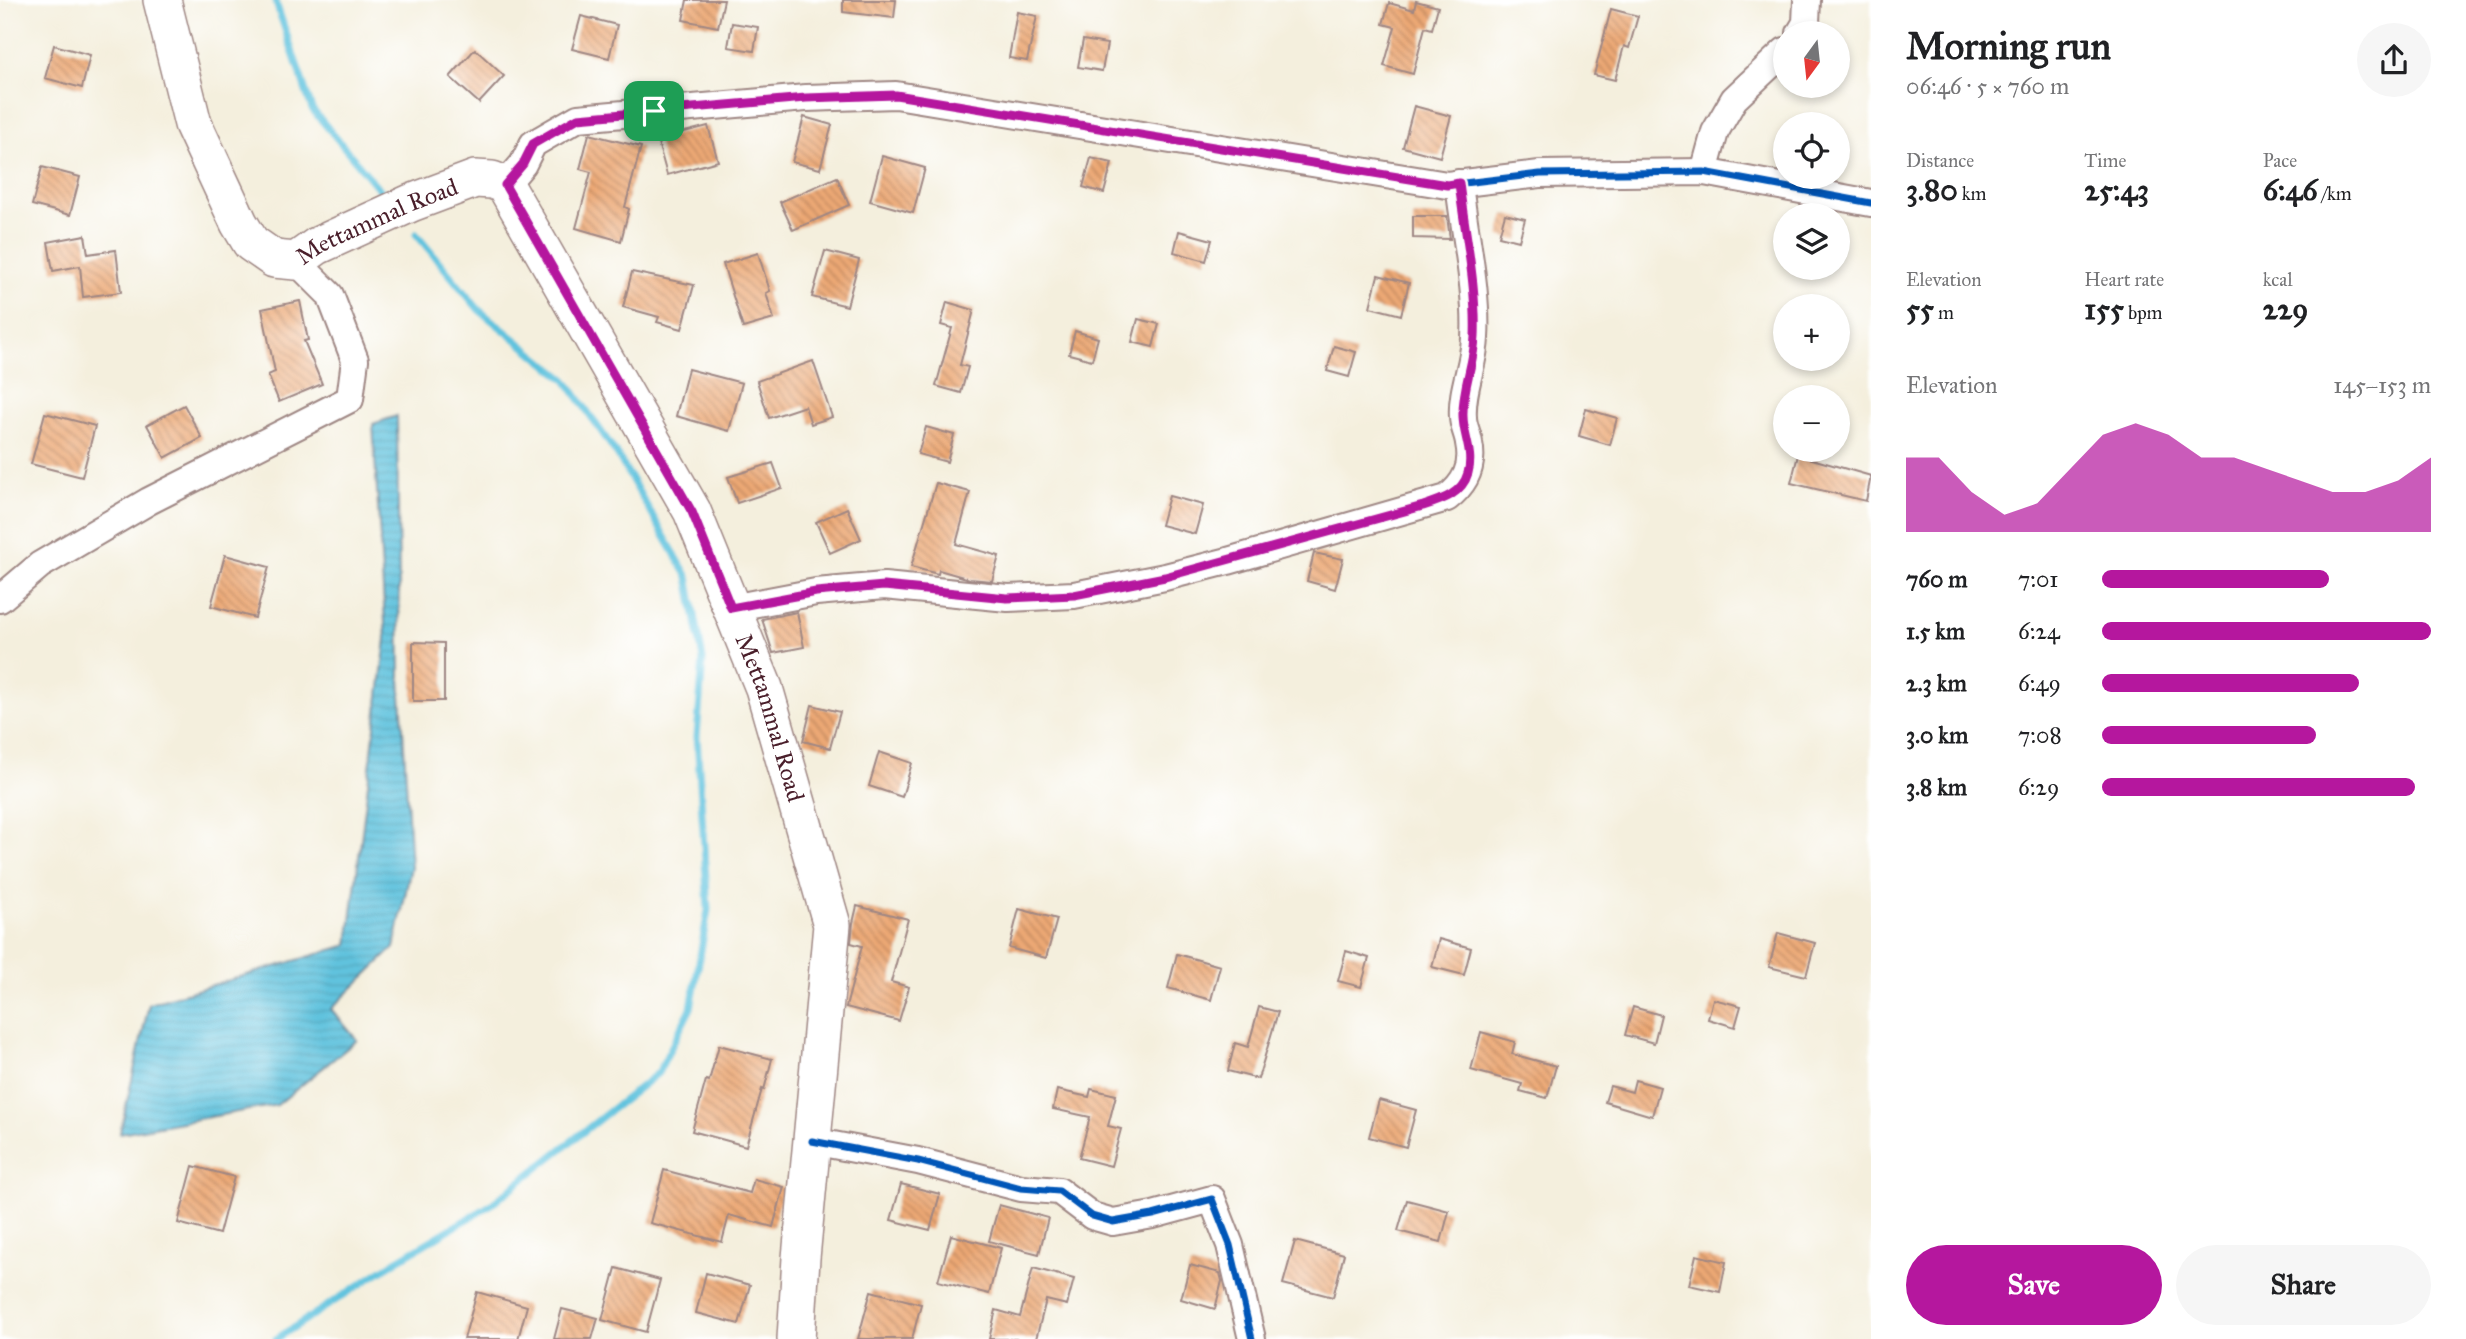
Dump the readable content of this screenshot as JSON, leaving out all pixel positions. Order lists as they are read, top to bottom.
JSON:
{
  "streets": {
    "main road": ["Mettammal Road"]
  },
  "north": "bottom",
  "page": {
    "heading": ["Morning run", "06:46 · 5 × 760 m"],
    "map_buttons": ["+", "−"],
    "stats": [
      ["Distance", "3.80 km"],
      ["Time", "25:43"],
      ["Pace", "6:46 /km"],
      ["Elevation", "55 m"],
      ["Heart rate", "155 bpm"],
      ["kcal", "229"]
    ],
    "chart": ["Elevation", "145–153 m"],
    "list": [
      {
        "name": "760 m",
        "note": "7:01"
      },
      {
        "name": "1.5 km",
        "note": "6:24"
      },
      {
        "name": "2.3 km",
        "note": "6:49"
      },
      {
        "name": "3.0 km",
        "note": "7:08"
      },
      {
        "name": "3.8 km",
        "note": "6:29"
      }
    ],
    "buttons": ["Save", "Share"]
  }
}
